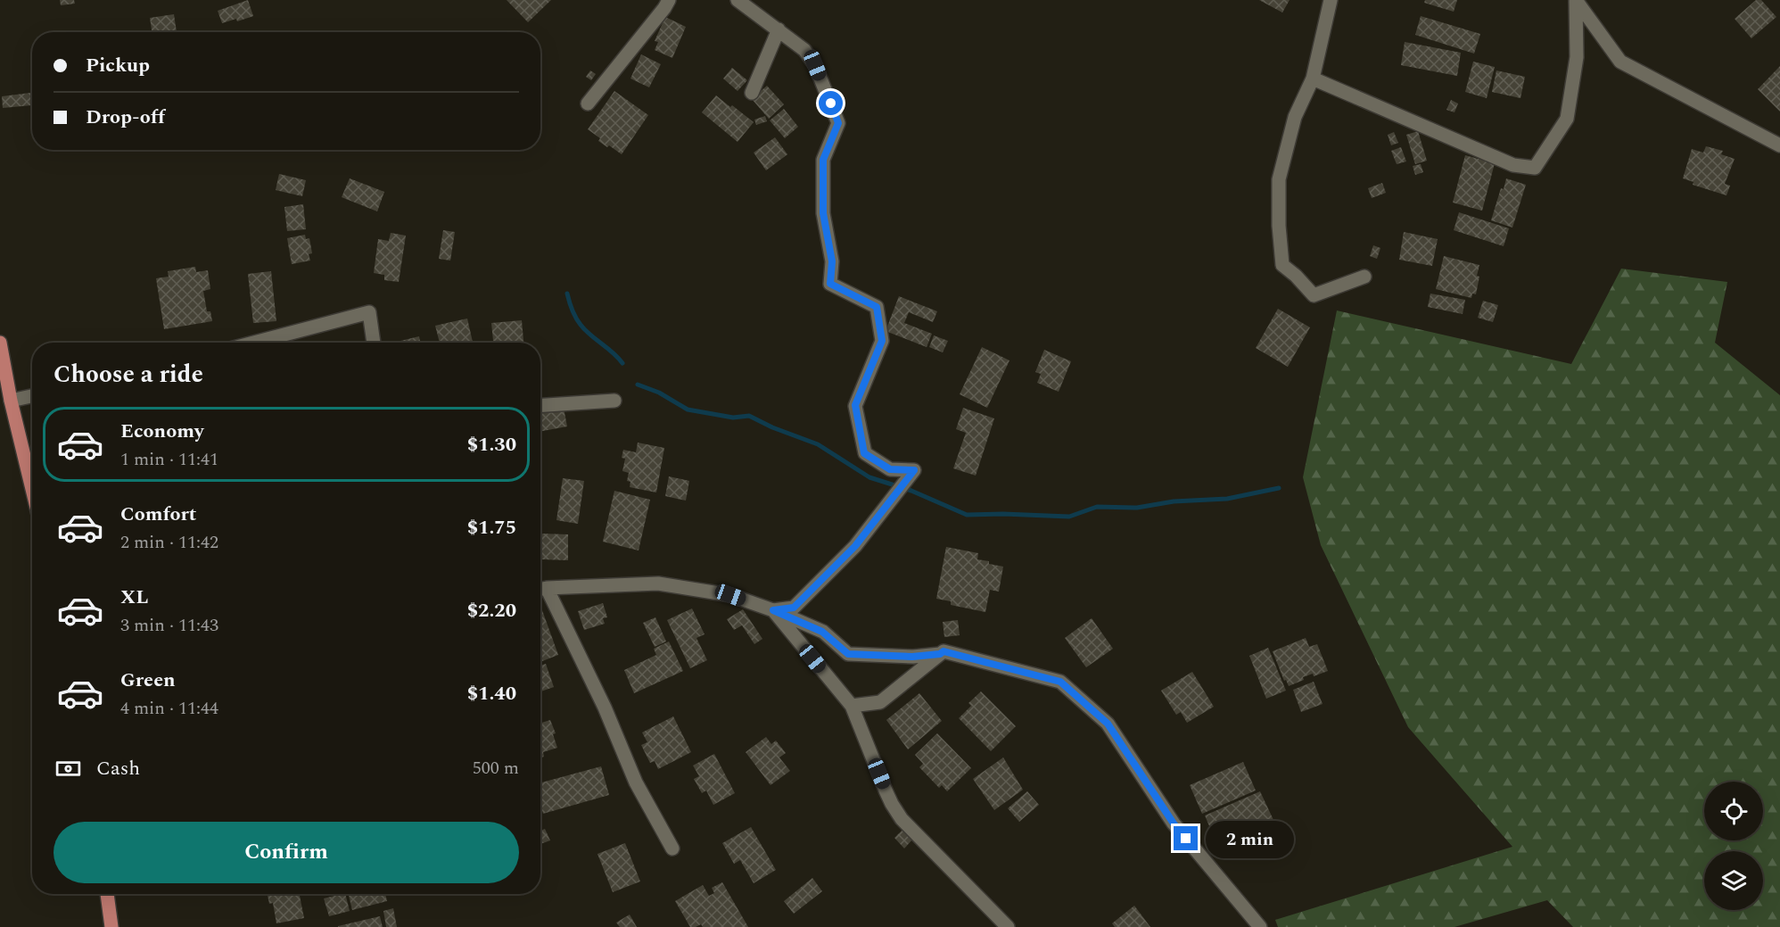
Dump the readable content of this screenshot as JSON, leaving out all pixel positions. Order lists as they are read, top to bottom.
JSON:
{
  "page": {
    "banner": ["Pickup", "Drop-off"],
    "heading": "Choose a ride",
    "list": [
      {
        "name": "Economy",
        "note": "1 min · 11:41",
        "value": "$1.30"
      },
      {
        "name": "Comfort",
        "note": "2 min · 11:42",
        "value": "$1.75"
      },
      {
        "name": "XL",
        "note": "3 min · 11:43",
        "value": "$2.20"
      },
      {
        "name": "Green",
        "note": "4 min · 11:44",
        "value": "$1.40"
      }
    ],
    "pay": ["Cash", "500 m"],
    "buttons": "Confirm",
    "bubble": "2 min"
  }
}
